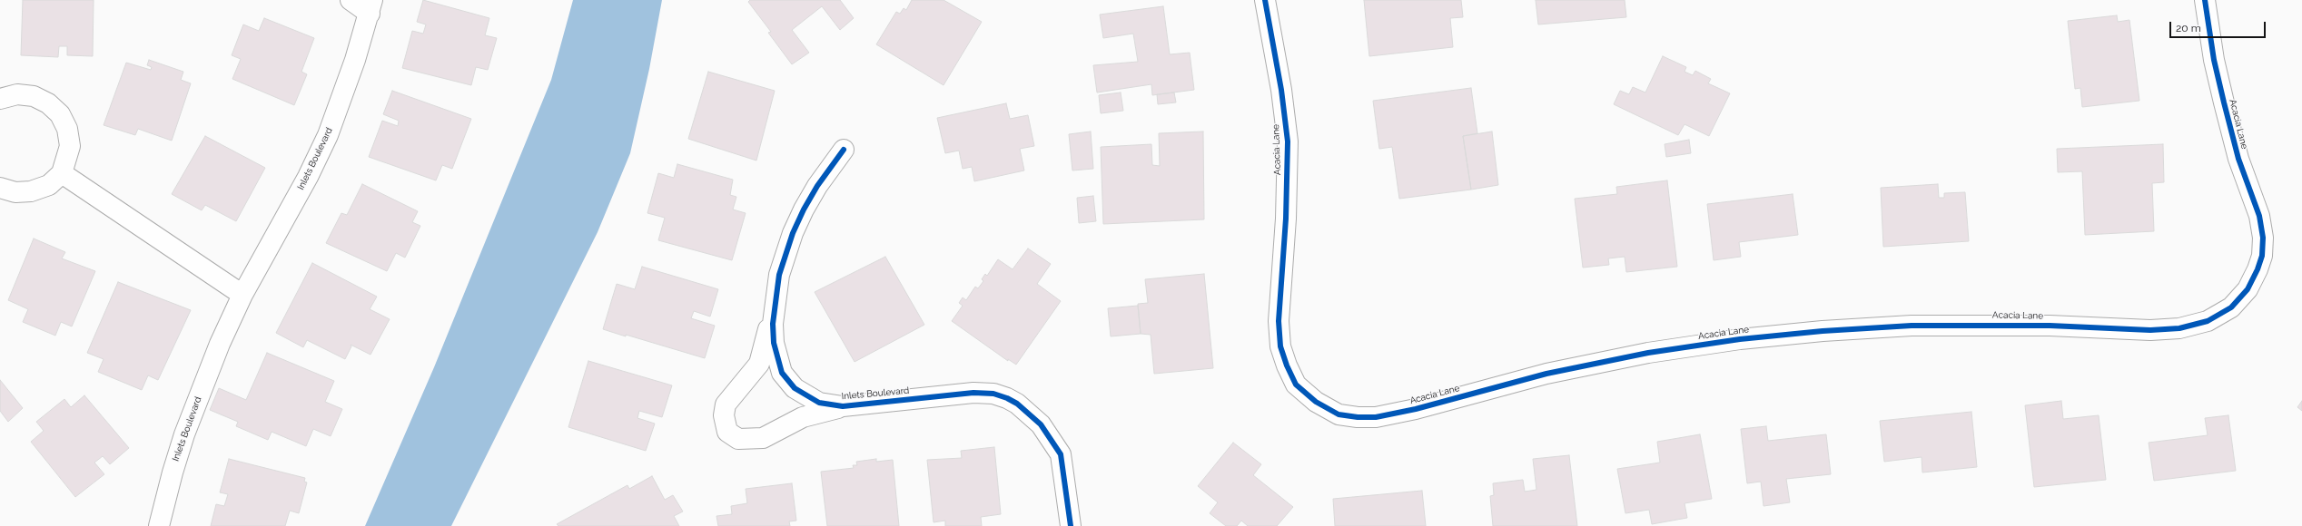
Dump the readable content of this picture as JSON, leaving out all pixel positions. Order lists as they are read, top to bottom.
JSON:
{
  "streets": {
    "street": ["Acacia Lane", "Inlets Boulevard"]
  },
  "scale_bar": "20 m"
}
